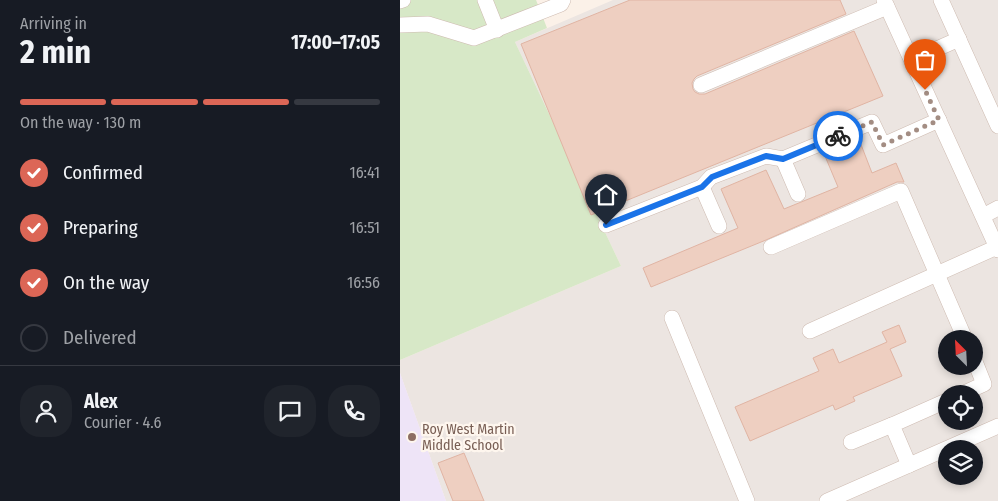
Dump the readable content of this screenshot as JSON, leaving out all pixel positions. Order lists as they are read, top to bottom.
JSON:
{
  "places": ["Roy West Martin Middle School"],
  "north": "top left",
  "page": {
    "heading": ["2 min", "Arriving in", "17:00–17:05"],
    "panel": ["Alex", "Courier · 4.6"],
    "bar": "On the way · 130 m",
    "list": [
      ["Confirmed", "16:41"],
      ["Preparing", "16:51"],
      ["On the way", "16:56"],
      "Delivered"
    ]
  }
}
